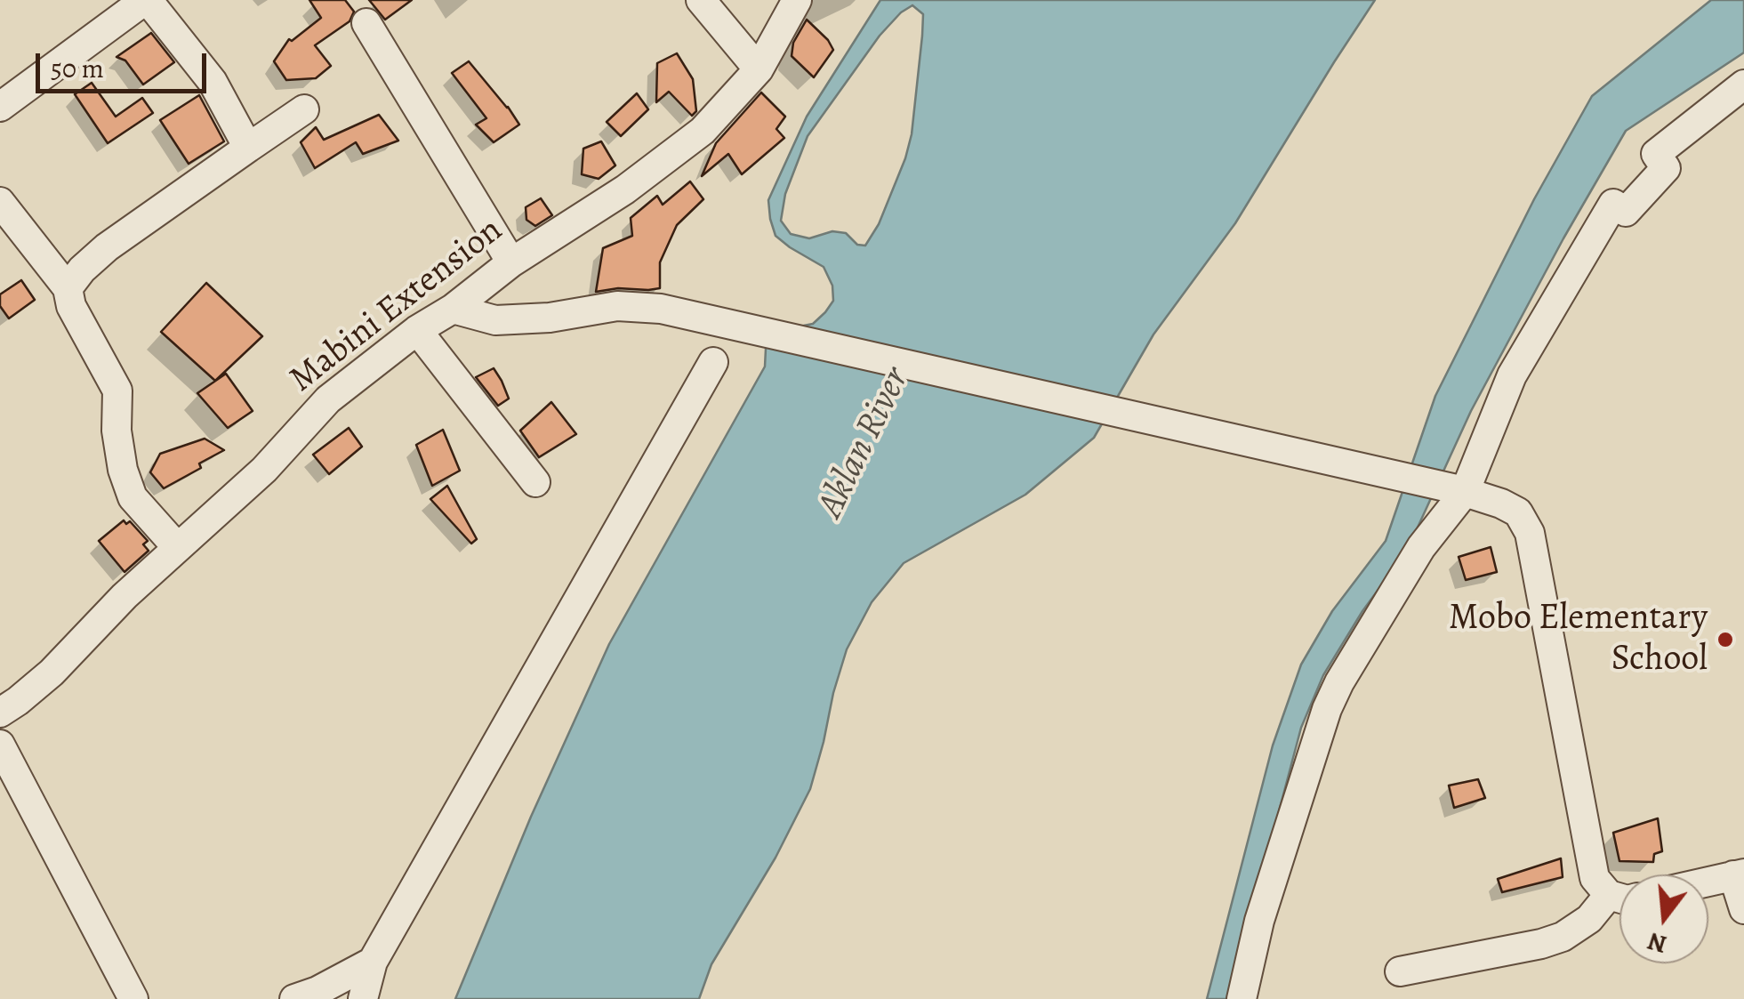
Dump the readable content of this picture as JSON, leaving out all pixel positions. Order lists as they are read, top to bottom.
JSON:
{
  "streets": {
    "street": ["Mabini Extension"]
  },
  "water": ["Aklan River"],
  "places": ["Mobo Elementary School"],
  "scale_bar": "50 m",
  "north": "bottom"
}
